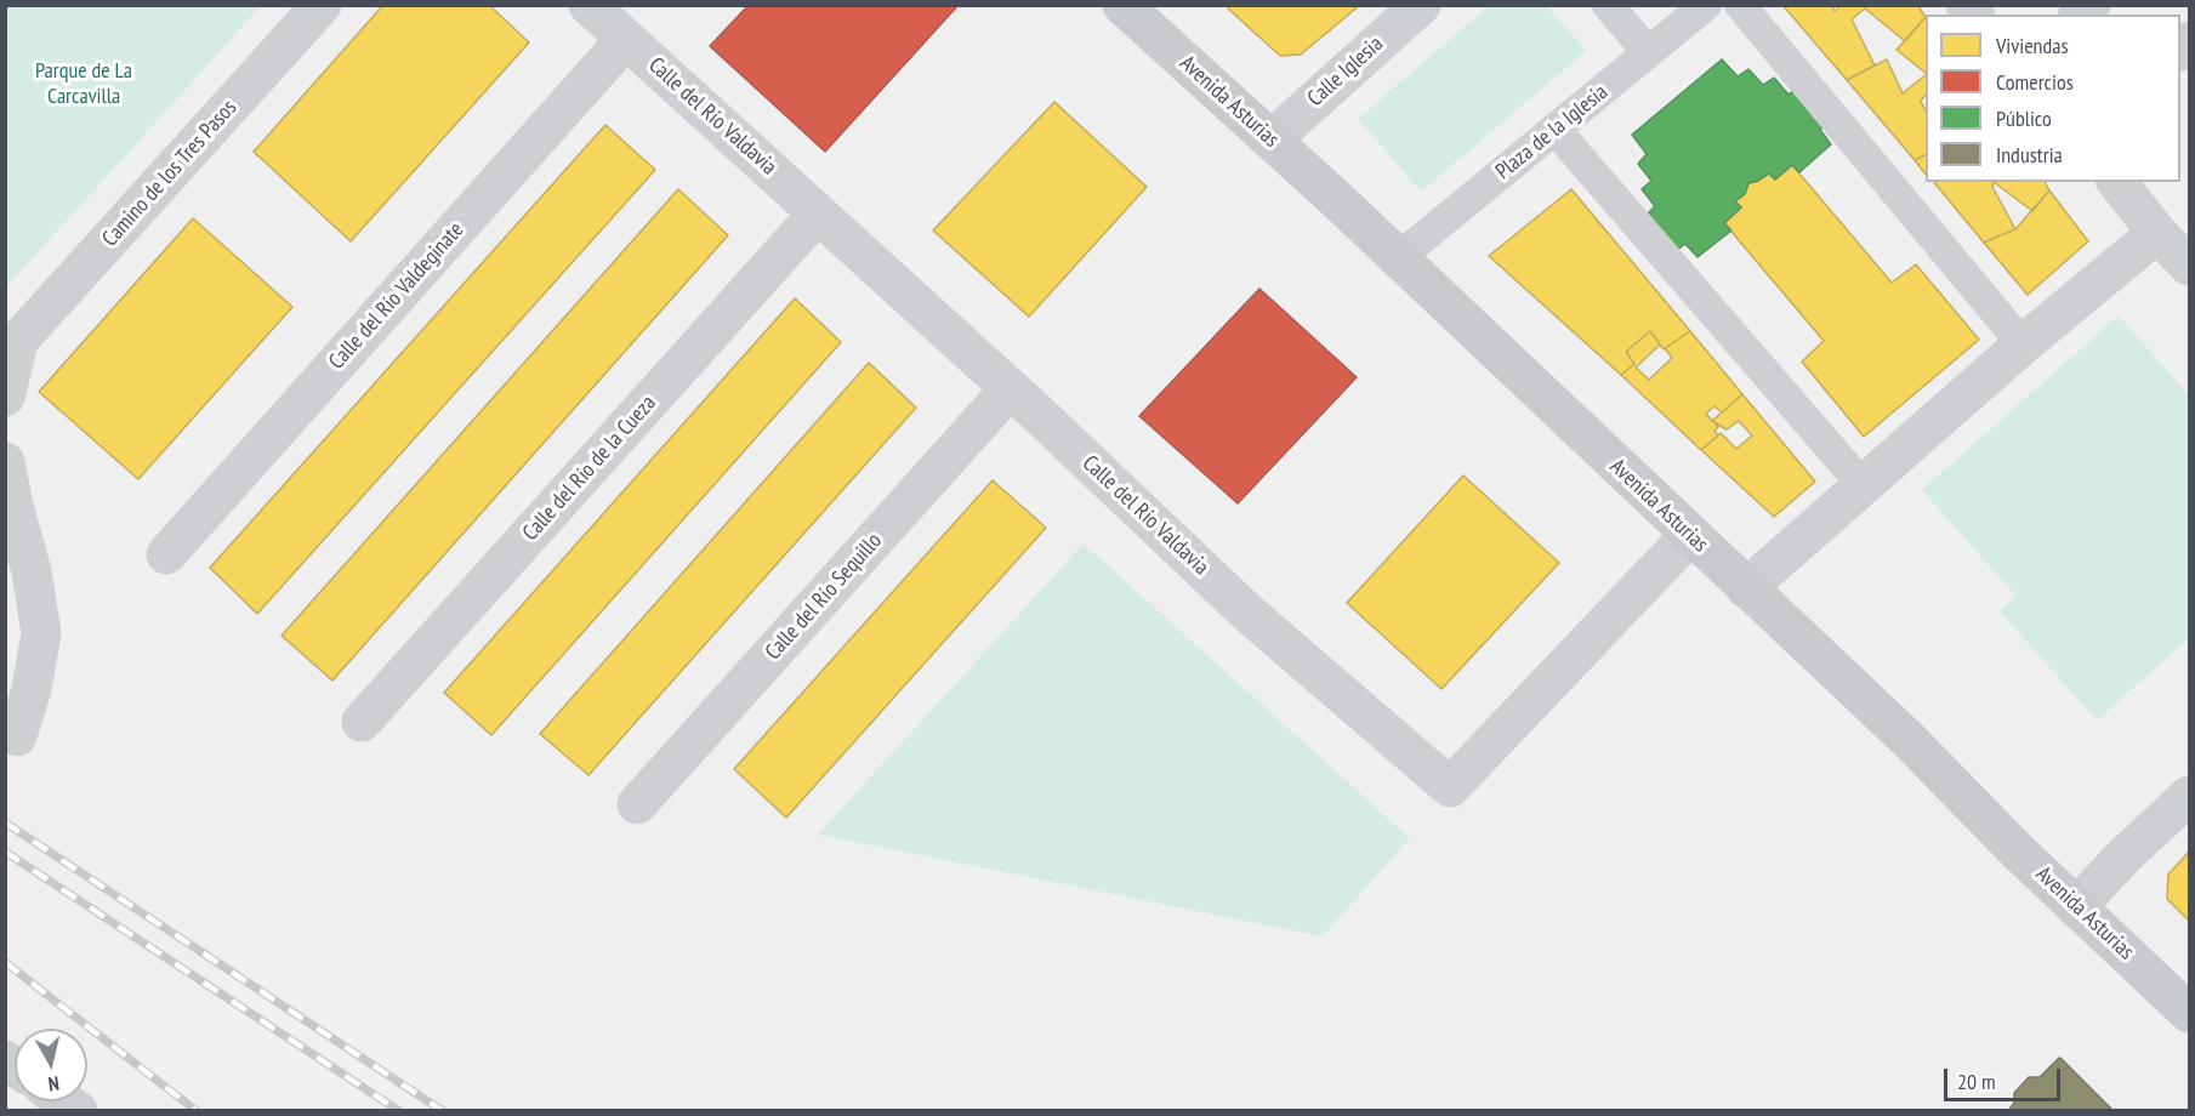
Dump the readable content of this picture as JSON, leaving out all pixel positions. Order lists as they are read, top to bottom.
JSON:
{
  "streets": {
    "main road": ["Avenida Asturias"],
    "street": [
      "Calle Iglesia",
      "Calle del Río Valdavia",
      "Plaza de la Iglesia",
      "Camino de los Tres Pasos",
      "Calle del Río Valdeginate",
      "Calle del Río de la Cueza",
      "Calle del Río Sequillo"
    ]
  },
  "crossings": [
    ["Calle Iglesia", "Avenida Asturias"],
    ["Avenida Asturias", "Calle del Río Valdavia"],
    ["Avenida Asturias", "Plaza de la Iglesia"],
    ["Calle del Río Valdavia", "Calle del Río Valdeginate"],
    ["Calle del Río Valdavia", "Calle del Río de la Cueza"],
    ["Calle del Río Valdavia", "Calle del Río Sequillo"]
  ],
  "parks": ["Parque de La Carcavilla"],
  "legend": [
    "Viviendas",
    "Comercios",
    "Público",
    "Industria"
  ],
  "scale_bar": "20 m",
  "north": "bottom"
}
